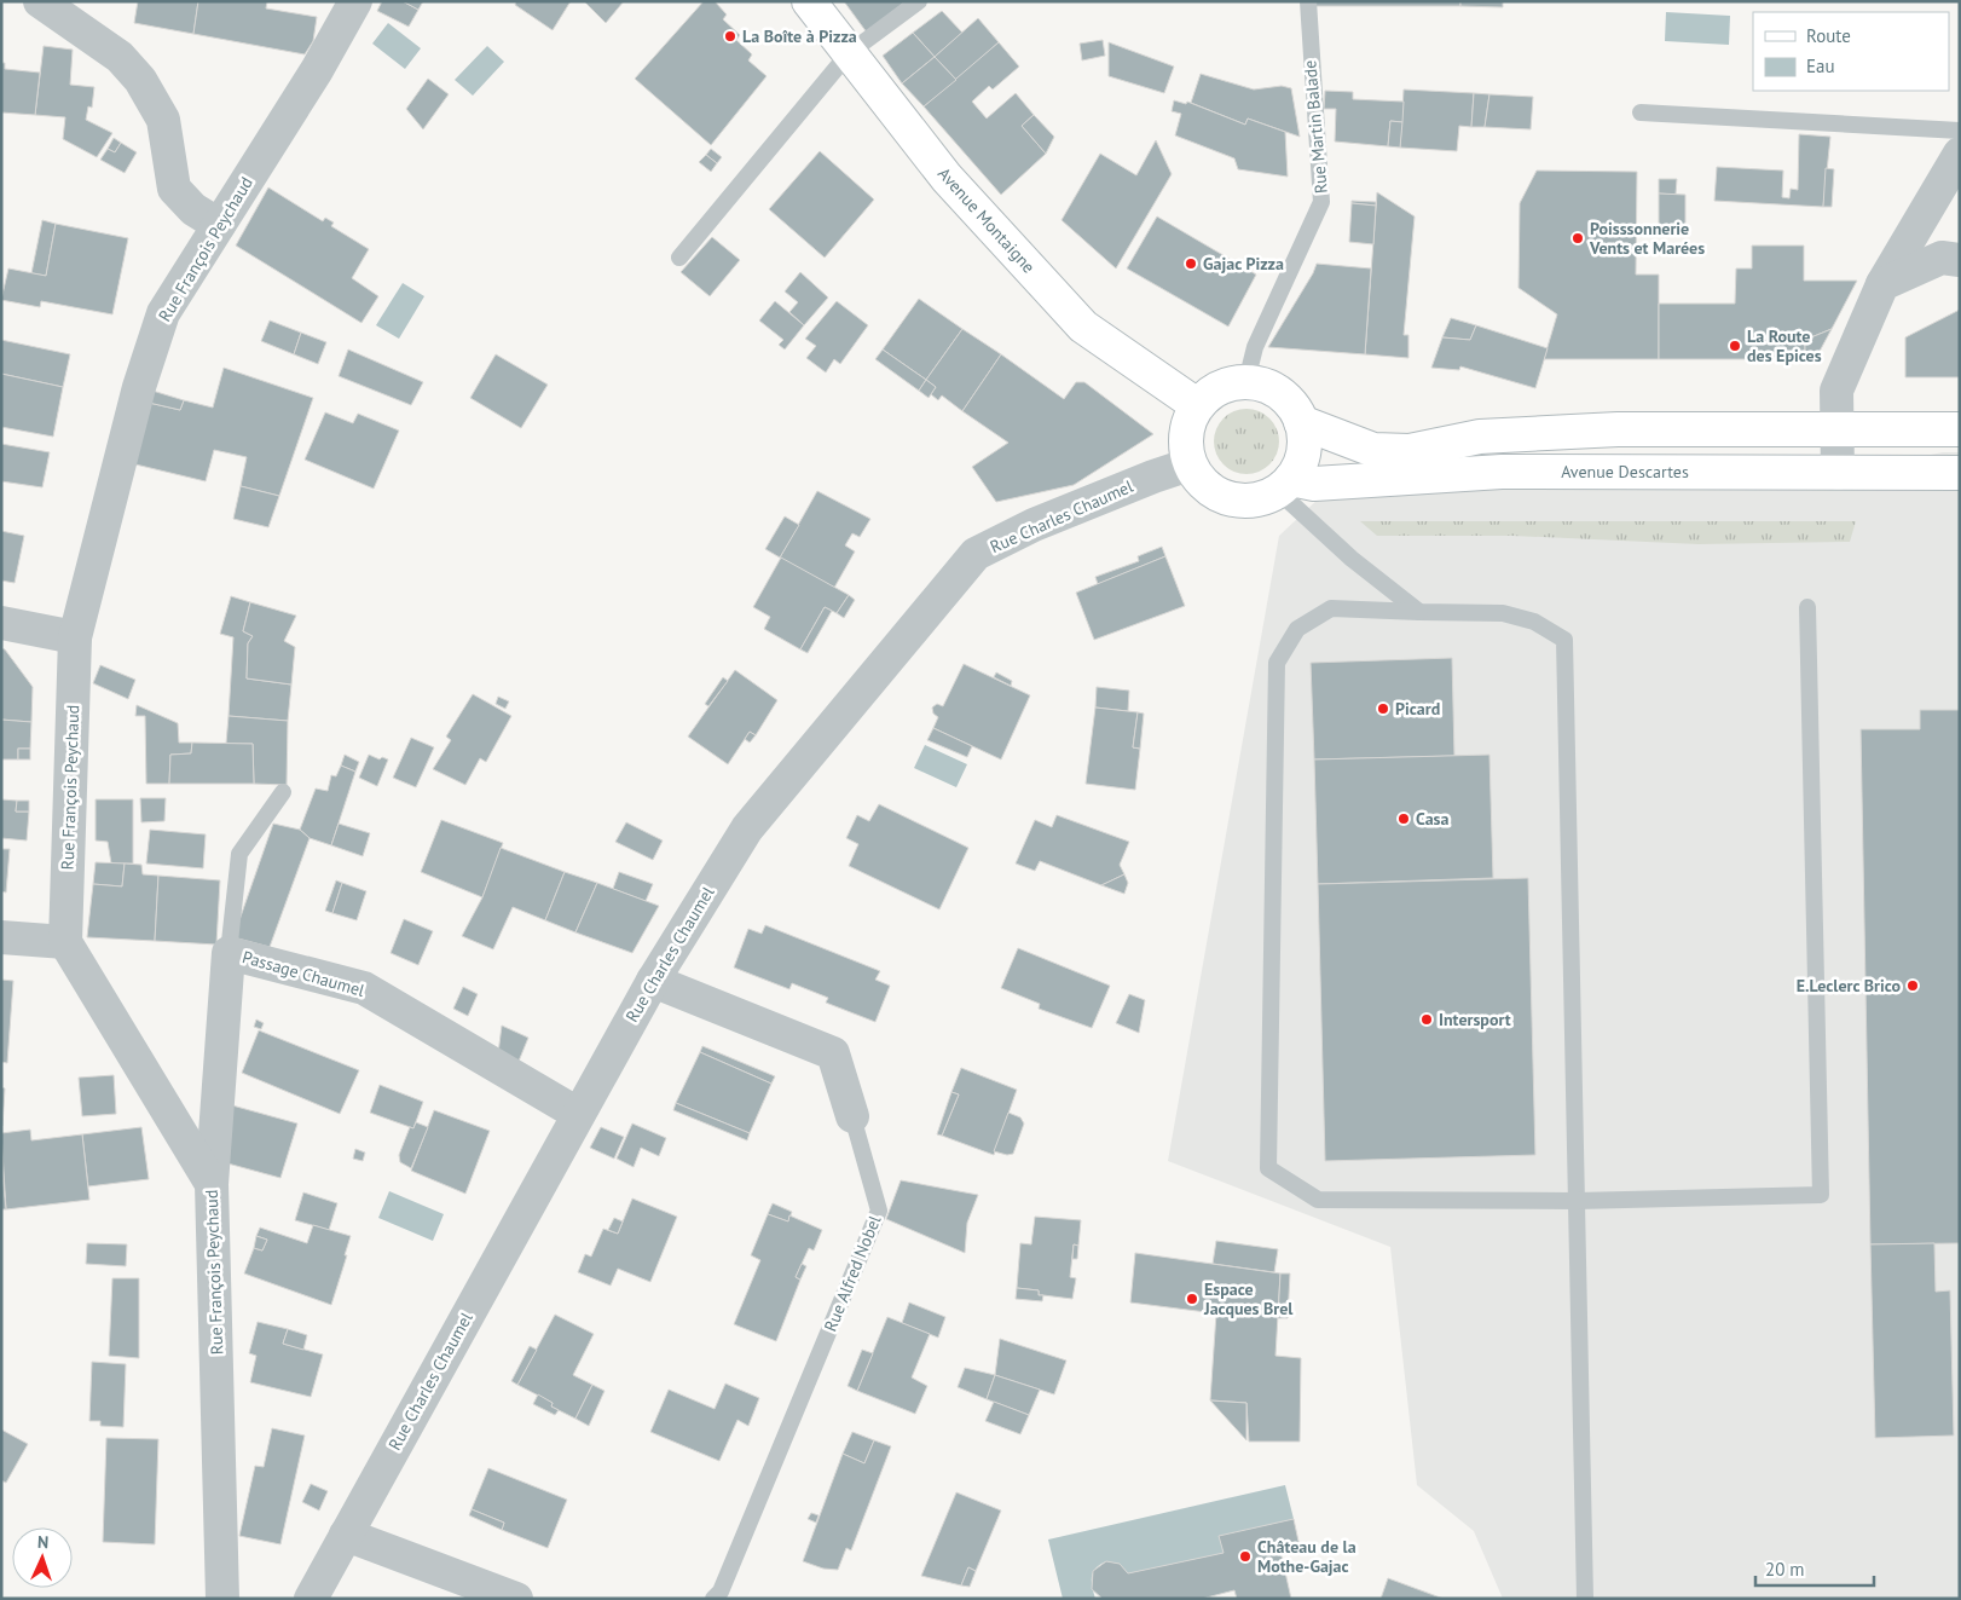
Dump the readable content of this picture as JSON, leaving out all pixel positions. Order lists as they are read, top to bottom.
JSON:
{
  "streets": {
    "main road": ["Avenue Montaigne", "Avenue Descartes"],
    "street": [
      "Rue François Peychaud",
      "Rue Charles Chaumel",
      "Passage Chaumel",
      "Rue Alfred Nobel"
    ],
    "lane": ["Rue Martin Balade"]
  },
  "crossings": [
    ["Rue Martin Balade", "Avenue Montaigne"],
    ["Rue Martin Balade", "Avenue Descartes"],
    ["Rue Martin Balade", "Rue Charles Chaumel"],
    ["Avenue Montaigne", "Avenue Descartes"],
    ["Avenue Montaigne", "Rue Charles Chaumel"],
    ["Rue François Peychaud", "Passage Chaumel"],
    ["Avenue Descartes", "Rue Charles Chaumel"],
    ["Rue Charles Chaumel", "Passage Chaumel"],
    ["Rue Charles Chaumel", "Rue Alfred Nobel"]
  ],
  "places": [
    "La Boîte à Pizza",
    "Poisssonnerie Vents et Marées",
    "Gajac Pizza",
    "La Route des Epices",
    "Picard",
    "Casa",
    "E.Leclerc Brico",
    "Intersport",
    "Espace Jacques Brel",
    "Château de la Mothe-Gajac"
  ],
  "legend": ["Route", "Eau"],
  "scale_bar": "20 m",
  "north": "top"
}
